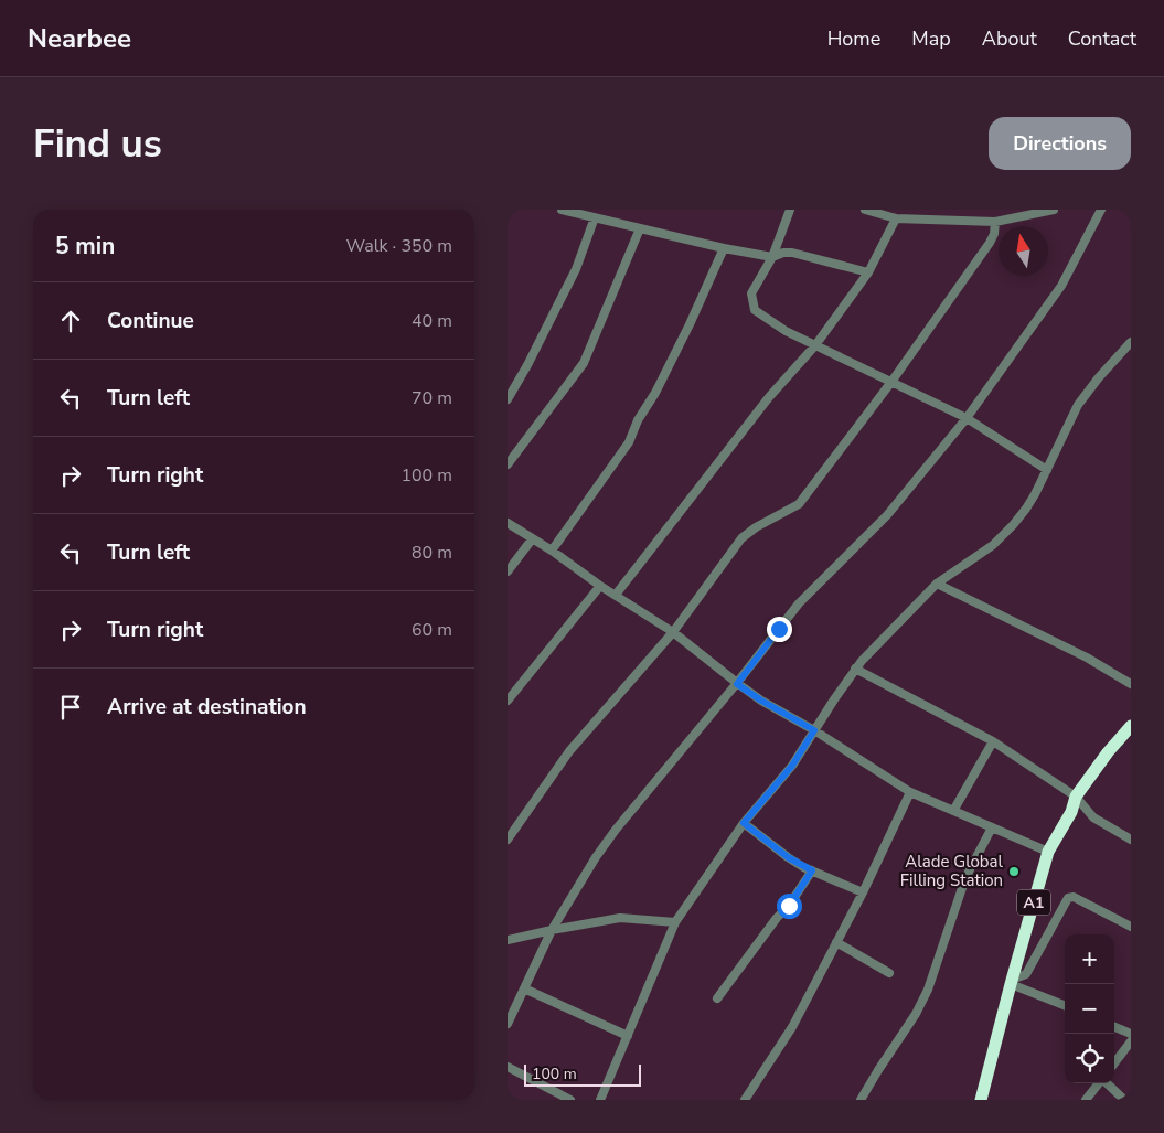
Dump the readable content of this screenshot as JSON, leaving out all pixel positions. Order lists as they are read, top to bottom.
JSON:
{
  "streets": {
    "highway": ["A1"]
  },
  "places": ["Alade Global Filling Station"],
  "scale_bar": "100 m",
  "north": "top",
  "page": {
    "header": "Nearbee",
    "nav": [
      "Home",
      "Map",
      "About",
      "Contact"
    ],
    "buttons": "Directions",
    "title": "Find us",
    "heading": ["5 min", "Walk · 350 m"],
    "list": [
      ["Continue", "40 m"],
      ["Turn left", "70 m"],
      ["Turn right", "100 m"],
      ["Turn left", "80 m"],
      ["Turn right", "60 m"],
      "Arrive at destination"
    ],
    "map_buttons": ["+", "−"],
    "scale": "100 m"
  }
}
